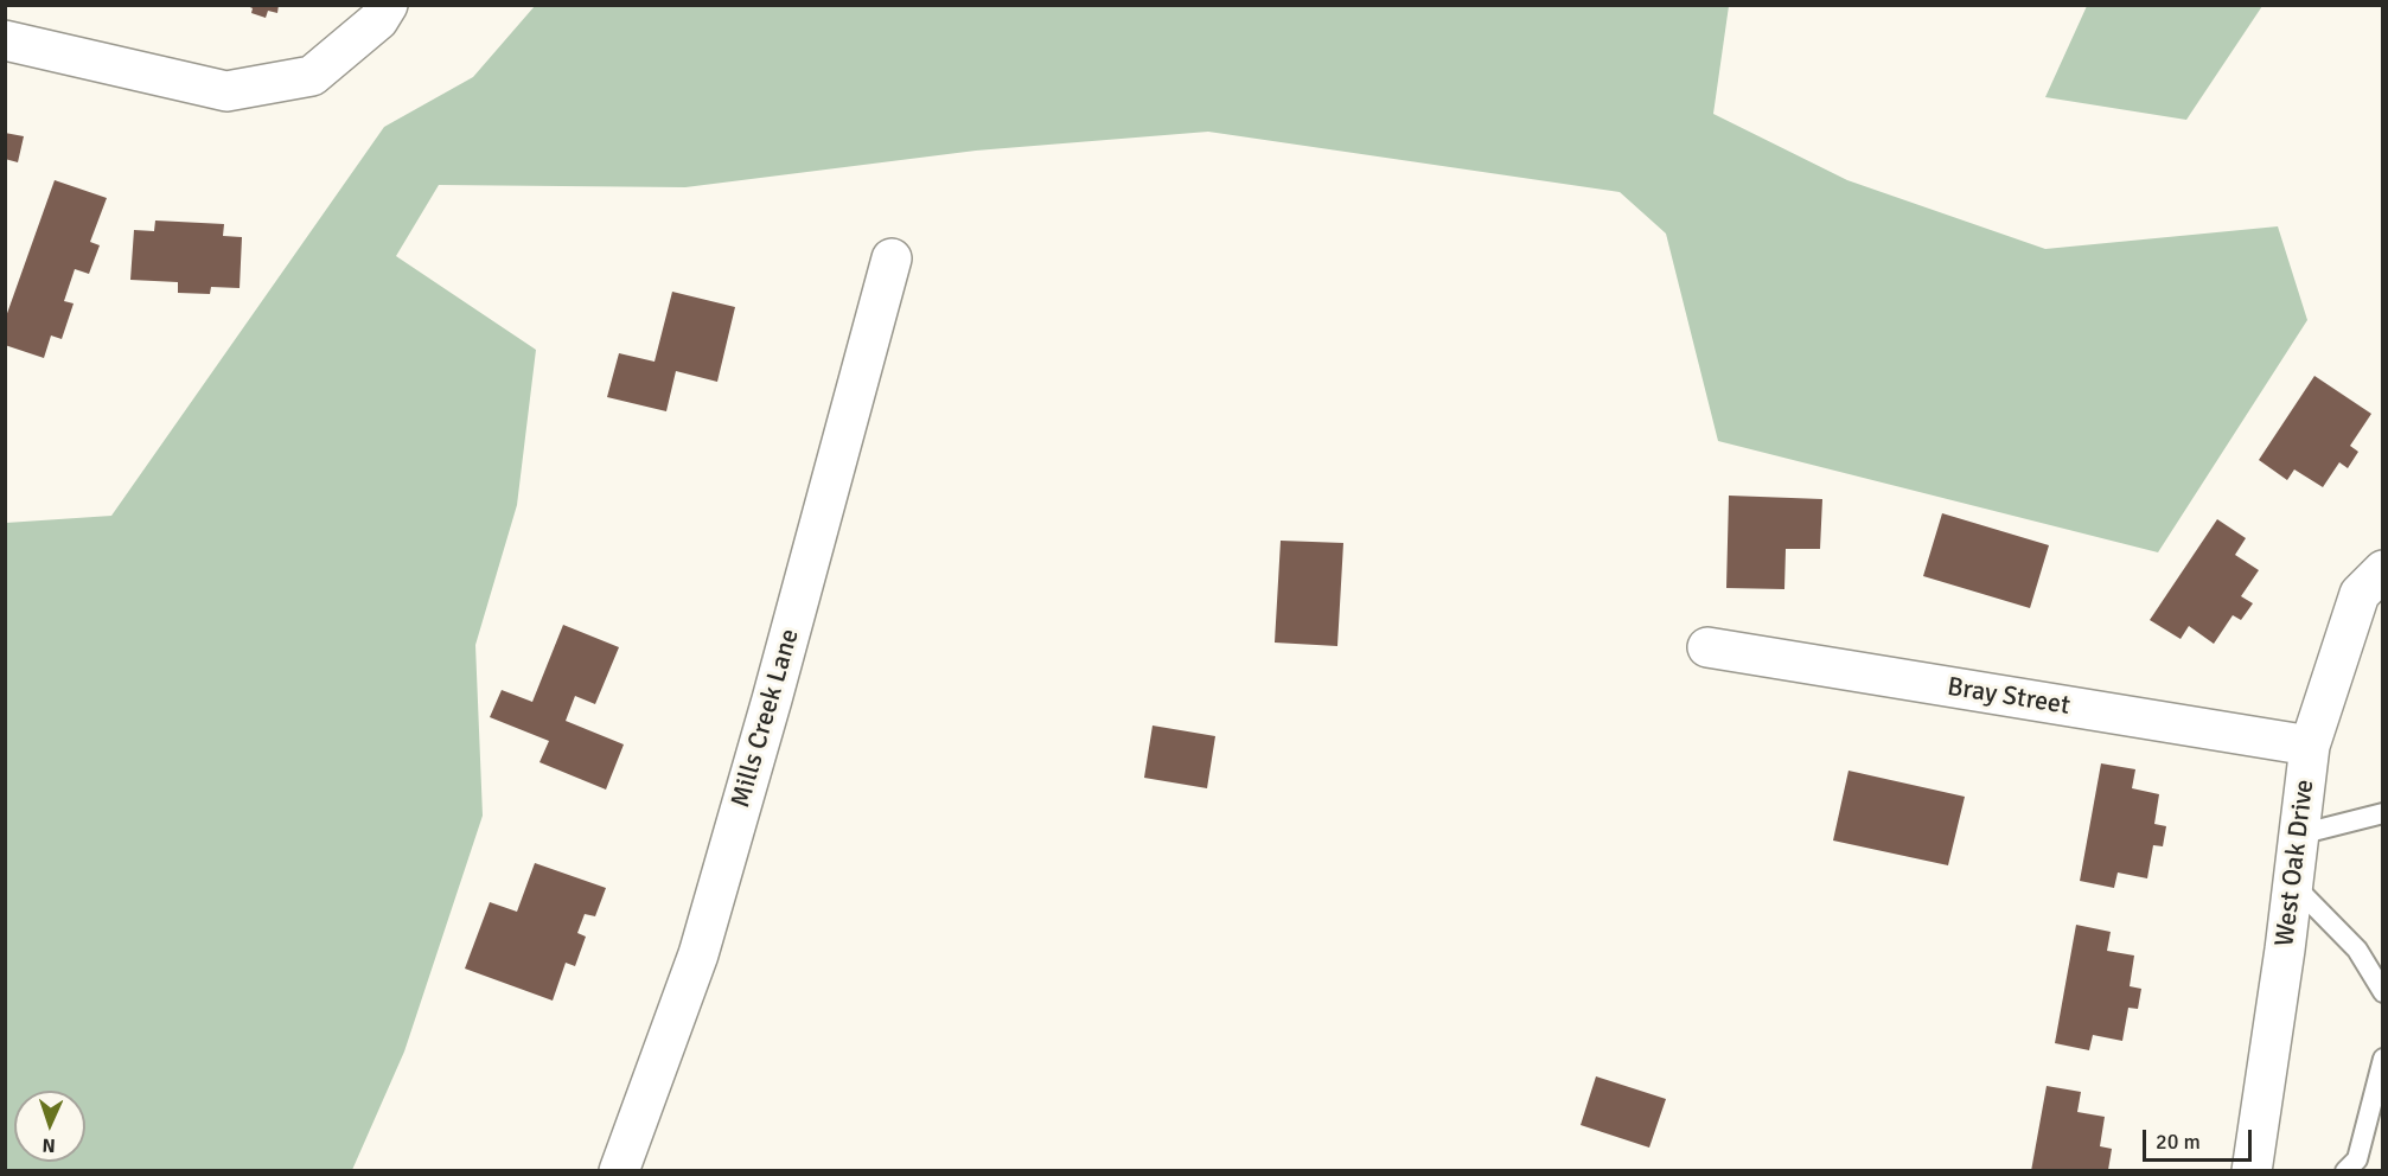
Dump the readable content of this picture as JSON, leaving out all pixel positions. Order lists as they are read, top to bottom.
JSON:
{
  "streets": {
    "street": ["Bray Street", "Mills Creek Lane", "West Oak Drive"]
  },
  "crossings": [
    ["Bray Street", "West Oak Drive"]
  ],
  "scale_bar": "20 m",
  "north": "bottom"
}
